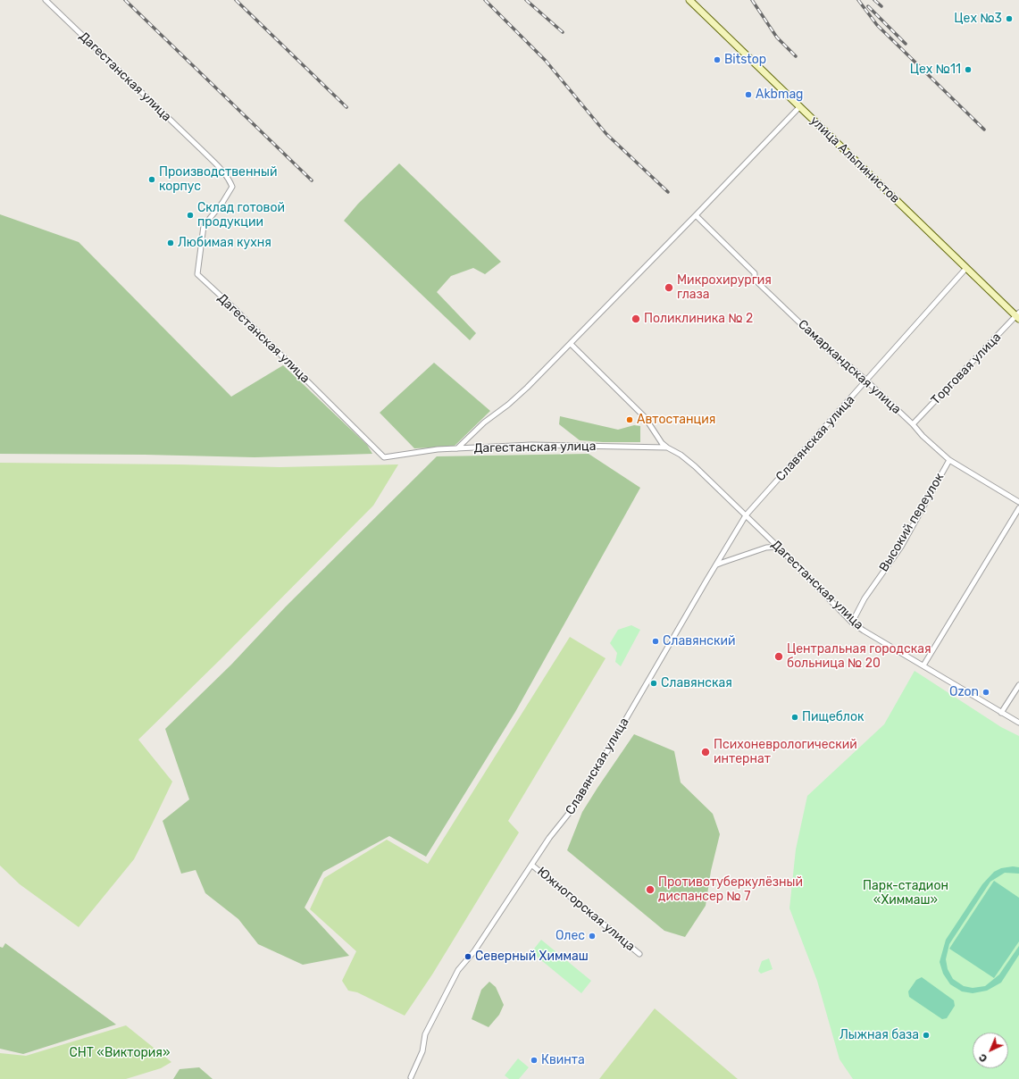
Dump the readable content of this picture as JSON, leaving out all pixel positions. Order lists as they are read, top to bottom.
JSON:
{
  "streets": {
    "main road": ["улица Альпинистов"],
    "street": [
      "Дагестанская улица",
      "Самаркандская улица",
      "Торговая улица",
      "Славянская улица",
      "Высокий переулок",
      "Южногорская улица"
    ]
  },
  "crossings": [
    ["Дагестанская улица", "Славянская улица"],
    ["Дагестанская улица", "Высокий переулок"],
    ["улица Альпинистов", "Торговая улица"],
    ["улица Альпинистов", "Славянская улица"],
    ["Самаркандская улица", "Торговая улица"],
    ["Самаркандская улица", "Славянская улица"],
    ["Самаркандская улица", "Высокий переулок"],
    ["Славянская улица", "Южногорская улица"]
  ],
  "parks": ["Парк-стадион «Химмаш»", "СНТ «Виктория»"],
  "places": [
    "Цех №3",
    "Bitstop",
    "Цех №11",
    "Akbmag",
    "Производственный корпус",
    "Склад готовой продукции",
    "Любимая кухня",
    "Микрохирургия глаза",
    "Поликлиника № 2",
    "Автостанция",
    "Славянский",
    "Центральная городская больница № 20",
    "Славянская",
    "Ozon",
    "Пищеблок",
    "Психоневрологический интернат",
    "Противотуберкулёзный диспансер № 7",
    "Олес",
    "Северный Химмаш",
    "Лыжная база",
    "Квинта"
  ],
  "north": "bottom left"
}
